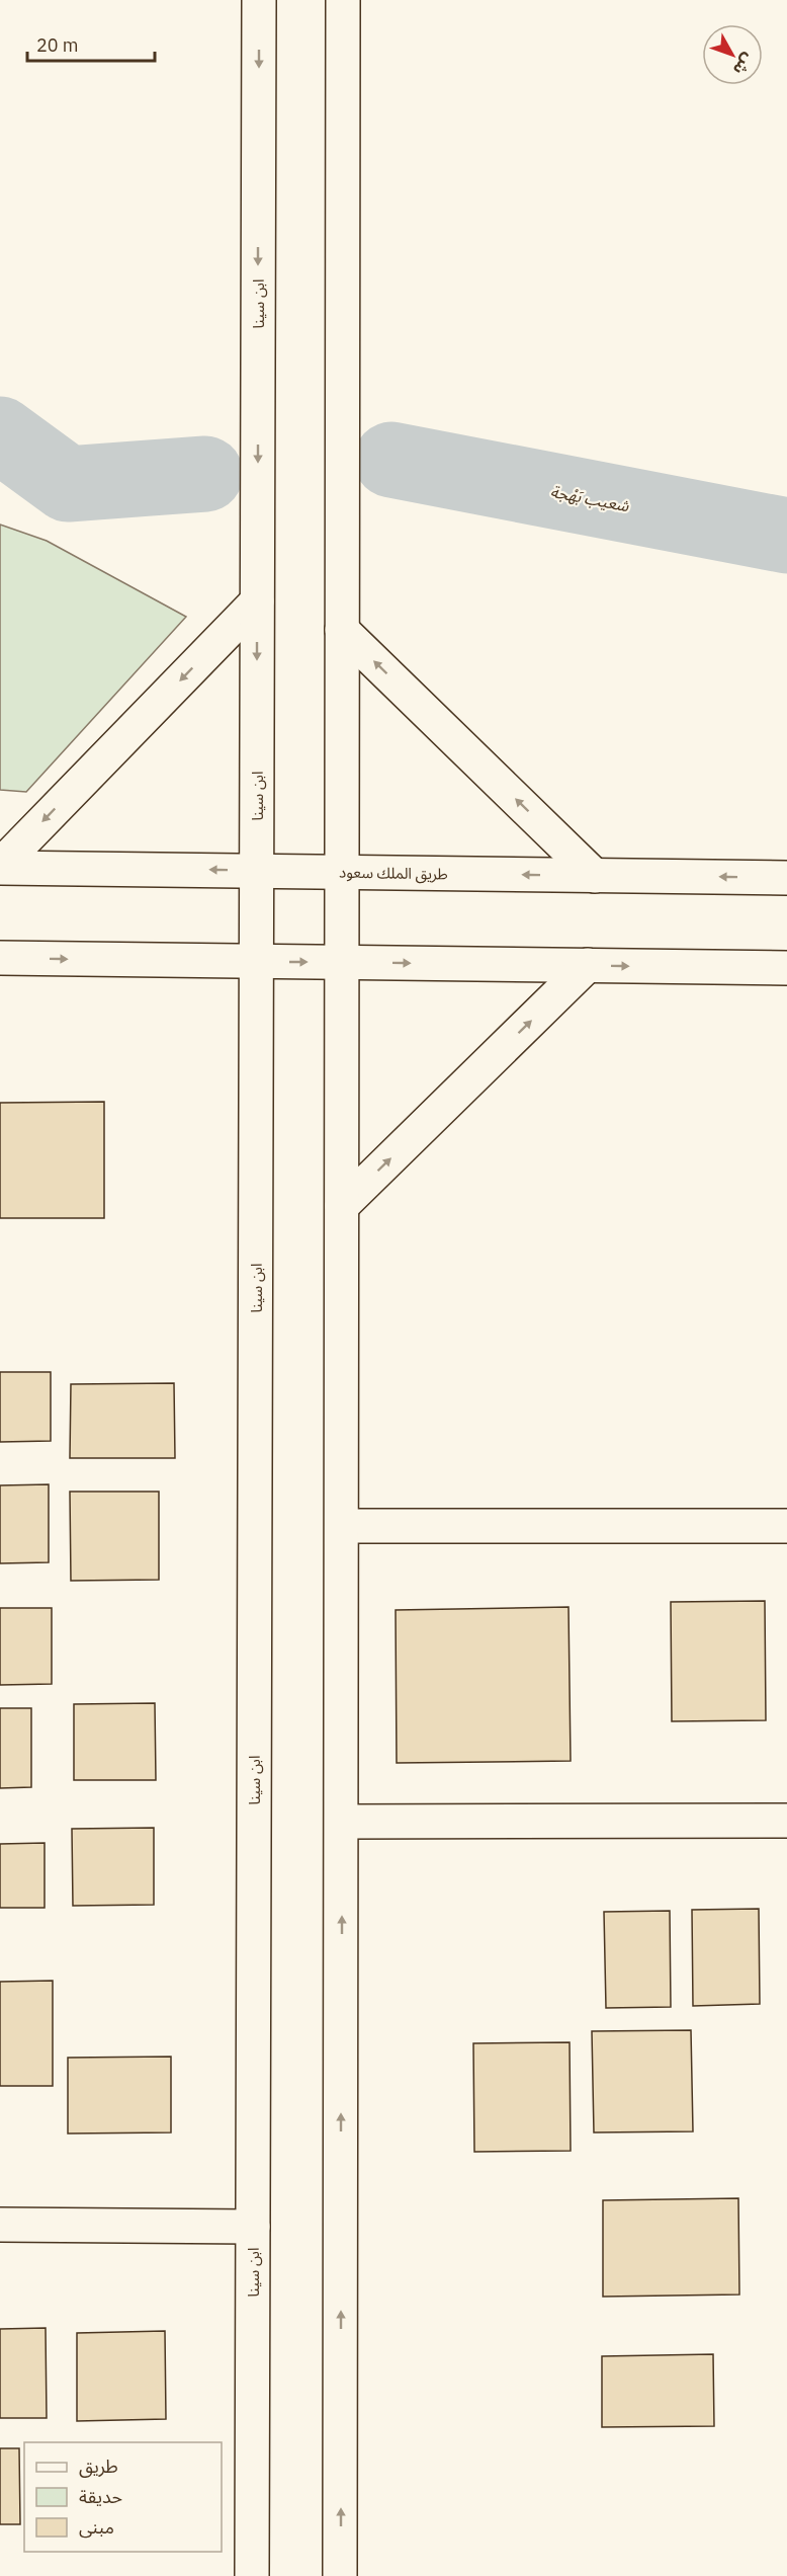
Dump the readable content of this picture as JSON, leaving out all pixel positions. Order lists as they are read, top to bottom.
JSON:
{
  "streets": {
    "street": ["ابن سينا", "طريق الملك سعود"]
  },
  "crossings": [
    ["ابن سينا", "طريق الملك سعود"]
  ],
  "water": ["شعيب بَهْجة"],
  "legend": ["طريق", "حديقة", "مبنى"],
  "scale_bar": "20 m",
  "north": "bottom right"
}
